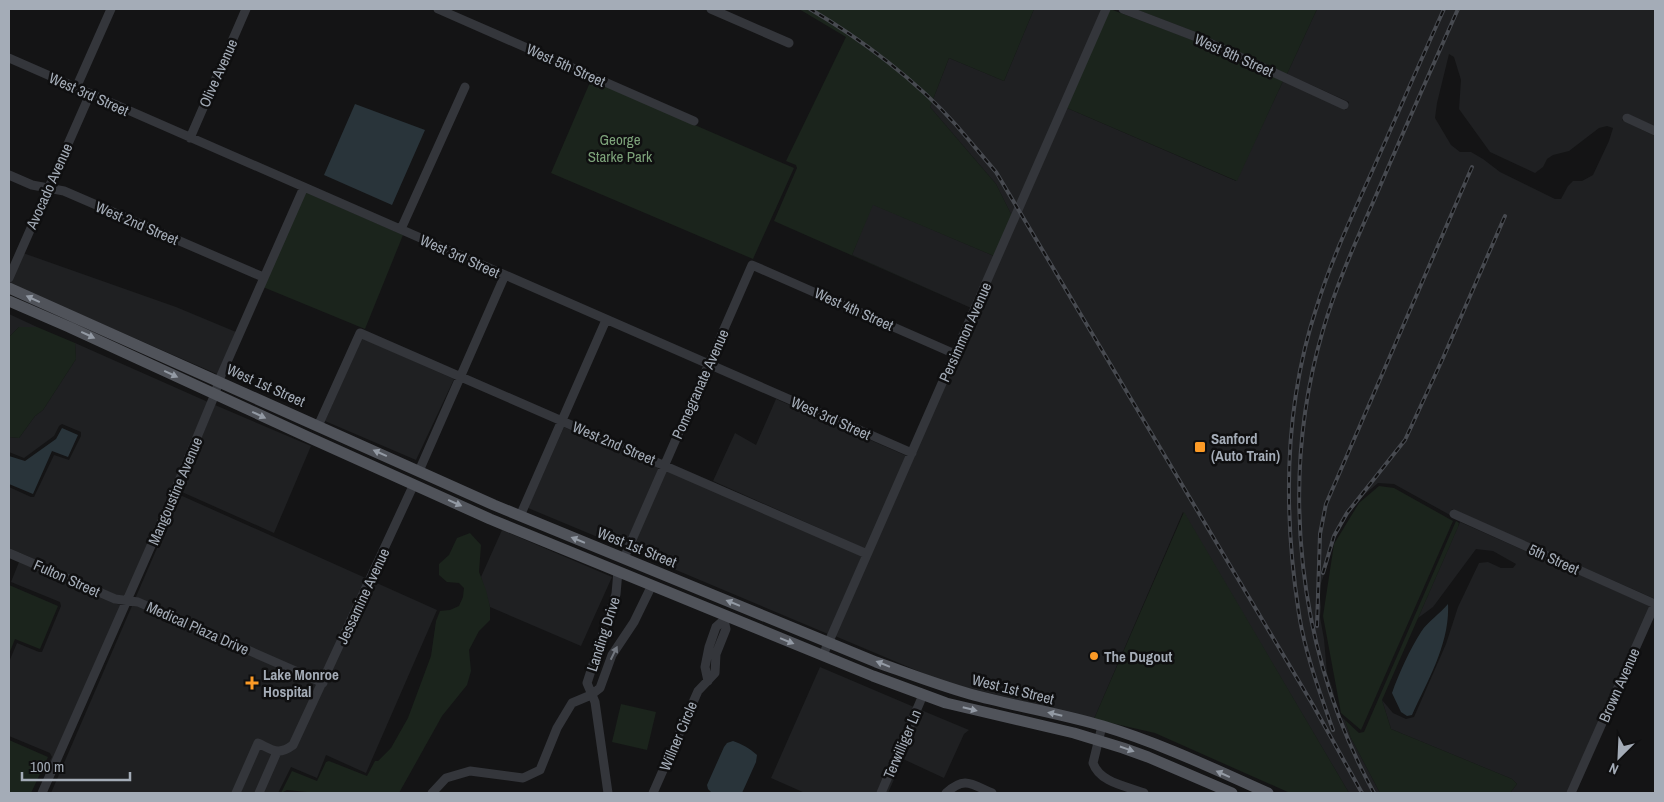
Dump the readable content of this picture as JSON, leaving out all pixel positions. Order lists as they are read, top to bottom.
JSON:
{
  "streets": {
    "main road": ["West 1st Street"],
    "street": [
      "West 8th Street",
      "West 5th Street",
      "Olive Avenue",
      "West 3rd Street",
      "Avocado Avenue",
      "West 2nd Street",
      "West 4th Street",
      "Persimmon Avenue",
      "Pomegranate Avenue",
      "Mangoustine Avenue",
      "5th Street",
      "Fulton Street",
      "Jessamine Avenue",
      "Medical Plaza Drive",
      "Landing Drive",
      "Brown Avenue",
      "Willner Circle",
      "Terwilliger Ln"
    ]
  },
  "crossings": [
    ["Olive Avenue", "West 3rd Street"],
    ["West 3rd Street", "Avocado Avenue"],
    ["West 3rd Street", "Persimmon Avenue"],
    ["West 3rd Street", "Pomegranate Avenue"],
    ["West 3rd Street", "Mangoustine Avenue"],
    ["Avocado Avenue", "West 2nd Street"],
    ["West 2nd Street", "Persimmon Avenue"],
    ["West 2nd Street", "Pomegranate Avenue"],
    ["West 2nd Street", "West 1st Street"],
    ["West 2nd Street", "Mangoustine Avenue"],
    ["West 4th Street", "Persimmon Avenue"],
    ["West 4th Street", "Pomegranate Avenue"],
    ["Persimmon Avenue", "West 1st Street"],
    ["Pomegranate Avenue", "West 1st Street"],
    ["West 1st Street", "Mangoustine Avenue"],
    ["West 1st Street", "Jessamine Avenue"],
    ["West 1st Street", "Landing Drive"],
    ["West 1st Street", "Willner Circle"],
    ["West 1st Street", "Terwilliger Ln"],
    ["Mangoustine Avenue", "Fulton Street"],
    ["Mangoustine Avenue", "Medical Plaza Drive"],
    ["5th Street", "Brown Avenue"],
    ["Fulton Street", "Medical Plaza Drive"],
    ["Jessamine Avenue", "Medical Plaza Drive"]
  ],
  "parks": ["George Starke Park"],
  "places": {
    "transit": ["Sanford (Auto Train)"],
    "other": ["The Dugout"],
    "health": ["Lake Monroe Hospital"]
  },
  "scale_bar": "100 m",
  "north": "bottom left"
}
